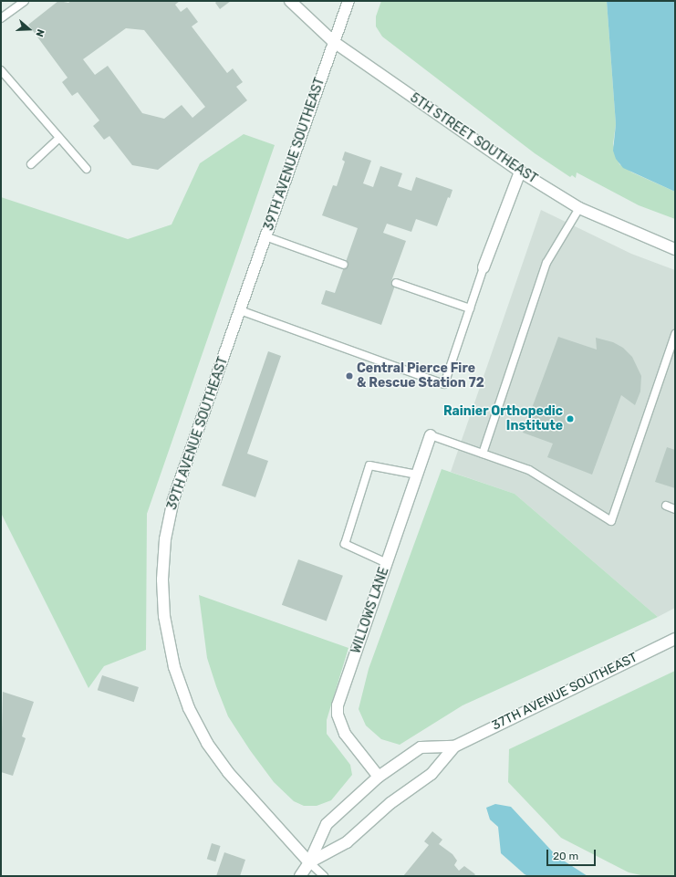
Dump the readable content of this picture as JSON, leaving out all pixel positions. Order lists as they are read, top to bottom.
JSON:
{
  "streets": {
    "main road": [
      "5TH STREET SOUTHEAST",
      "39TH AVENUE SOUTHEAST",
      "WILLOWS LANE",
      "37TH AVENUE SOUTHEAST"
    ]
  },
  "crossings": [
    ["5TH STREET SOUTHEAST", "39TH AVENUE SOUTHEAST"],
    ["39TH AVENUE SOUTHEAST", "37TH AVENUE SOUTHEAST"],
    ["WILLOWS LANE", "37TH AVENUE SOUTHEAST"]
  ],
  "places": ["Central Pierce Fire & Rescue Station 72", "Rainier Orthopedic Institute"],
  "scale_bar": "20 m",
  "north": "right"
}
